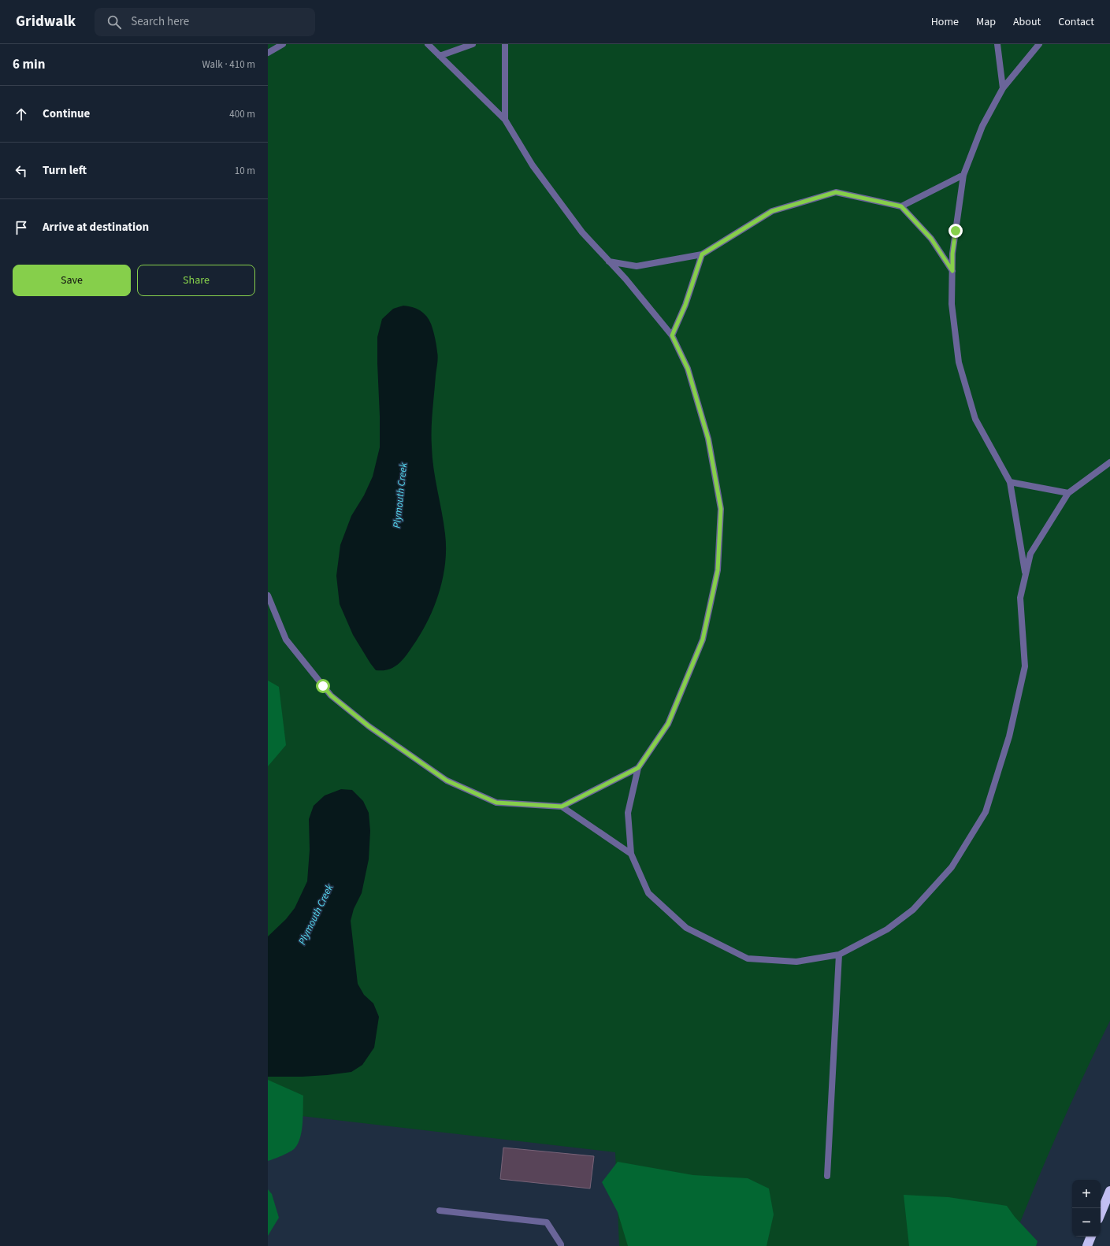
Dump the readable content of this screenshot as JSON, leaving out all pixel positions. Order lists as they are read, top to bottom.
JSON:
{
  "water": ["Plymouth Creek"],
  "page": {
    "header": "Gridwalk",
    "search": "Search here",
    "nav": [
      "Home",
      "Map",
      "About",
      "Contact"
    ],
    "heading": ["6 min", "Walk · 410 m"],
    "list": [
      ["Continue", "400 m"],
      ["Turn left", "10 m"],
      "Arrive at destination"
    ],
    "buttons": ["Save", "Share"],
    "map_buttons": ["+", "−"]
  }
}
